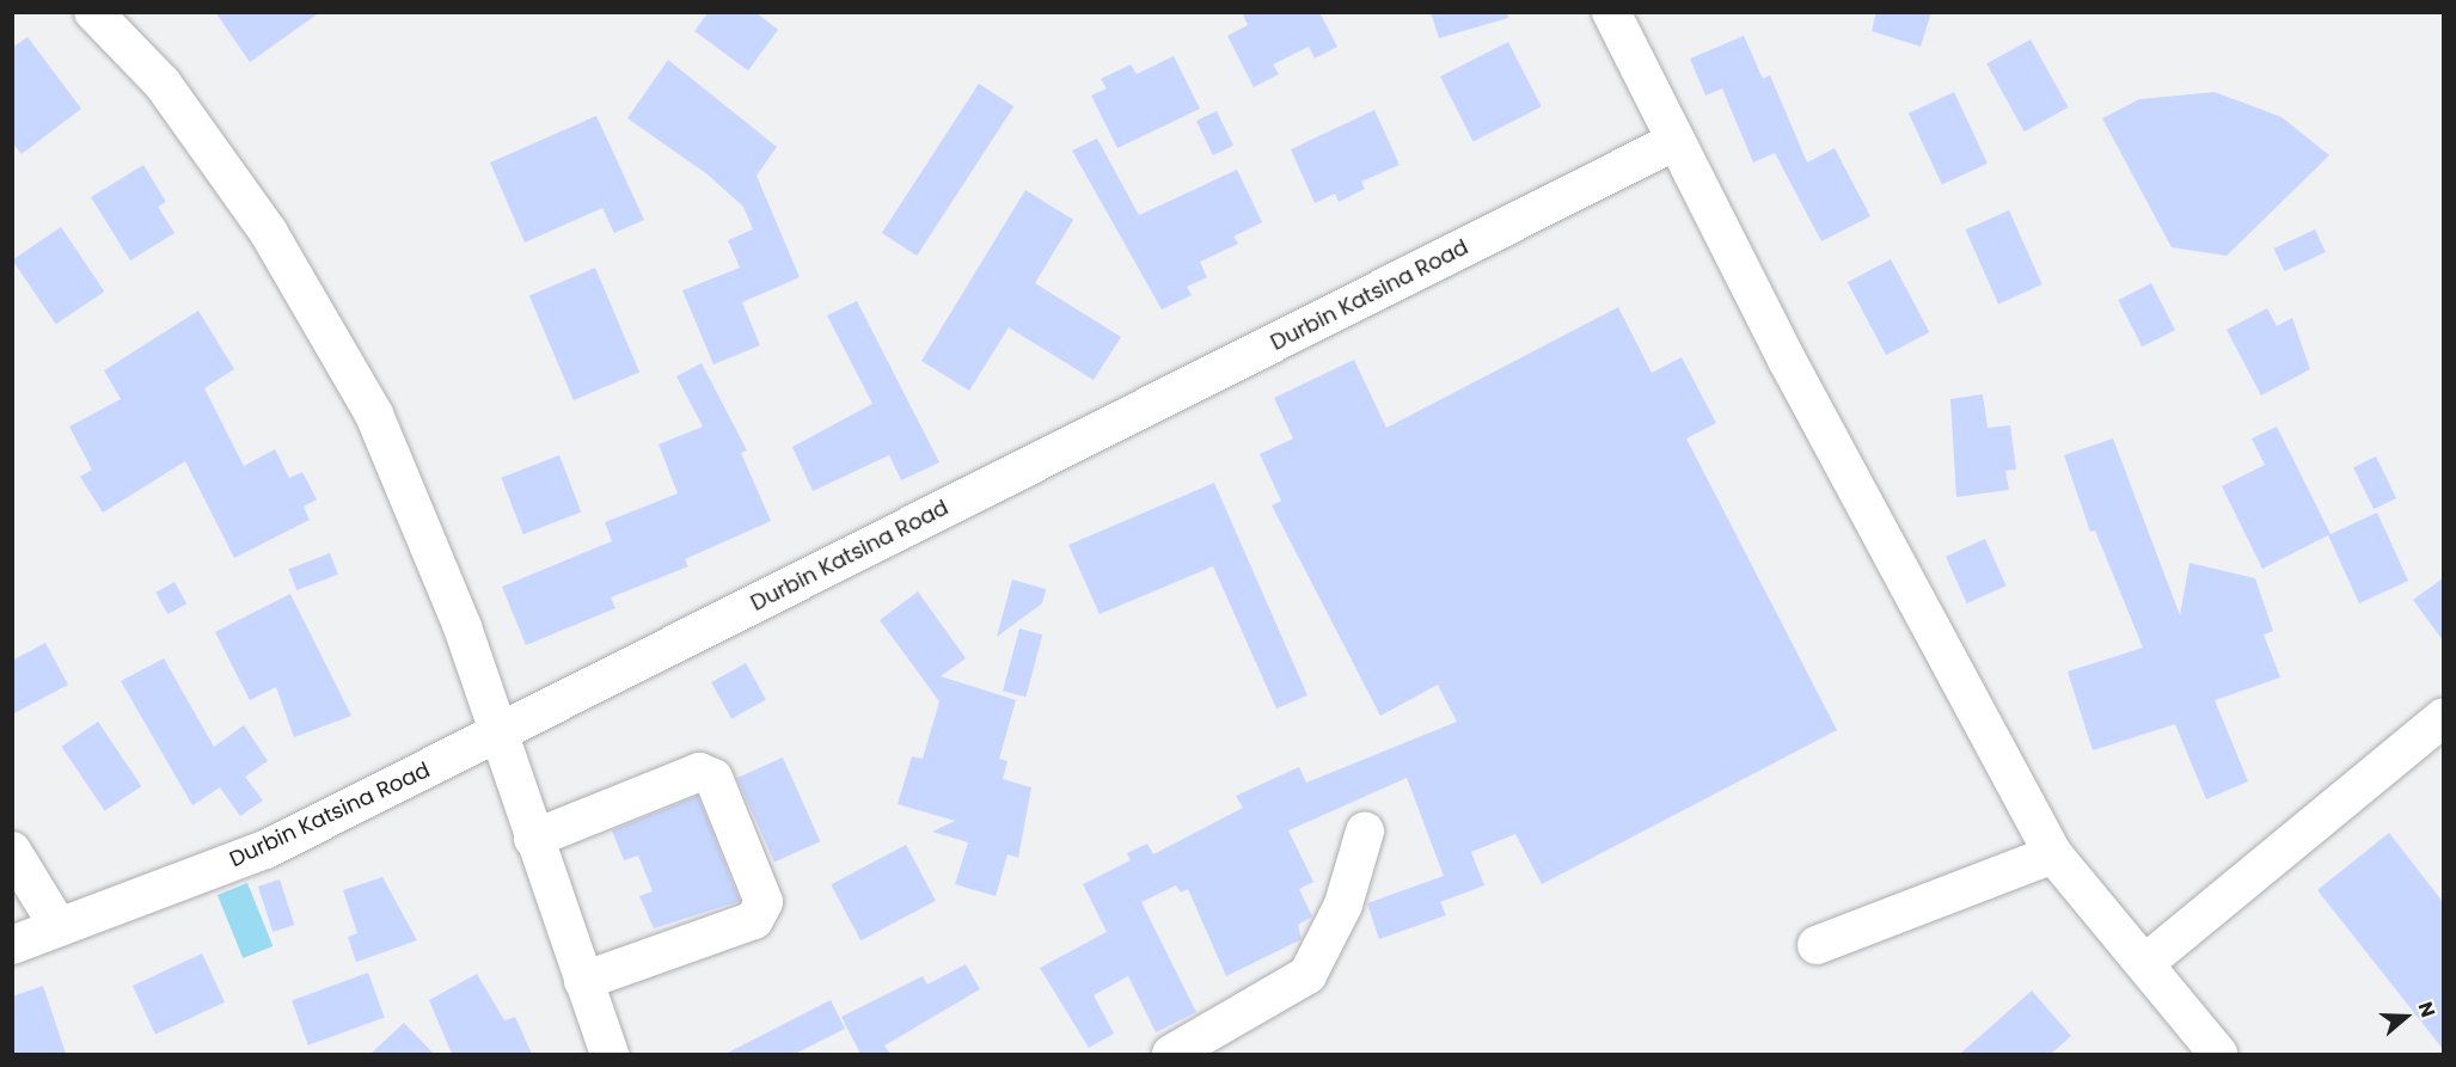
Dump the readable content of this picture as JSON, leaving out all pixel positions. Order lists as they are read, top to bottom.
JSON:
{
  "streets": {
    "street": ["Durbin Katsina Road"]
  },
  "north": "right"
}
